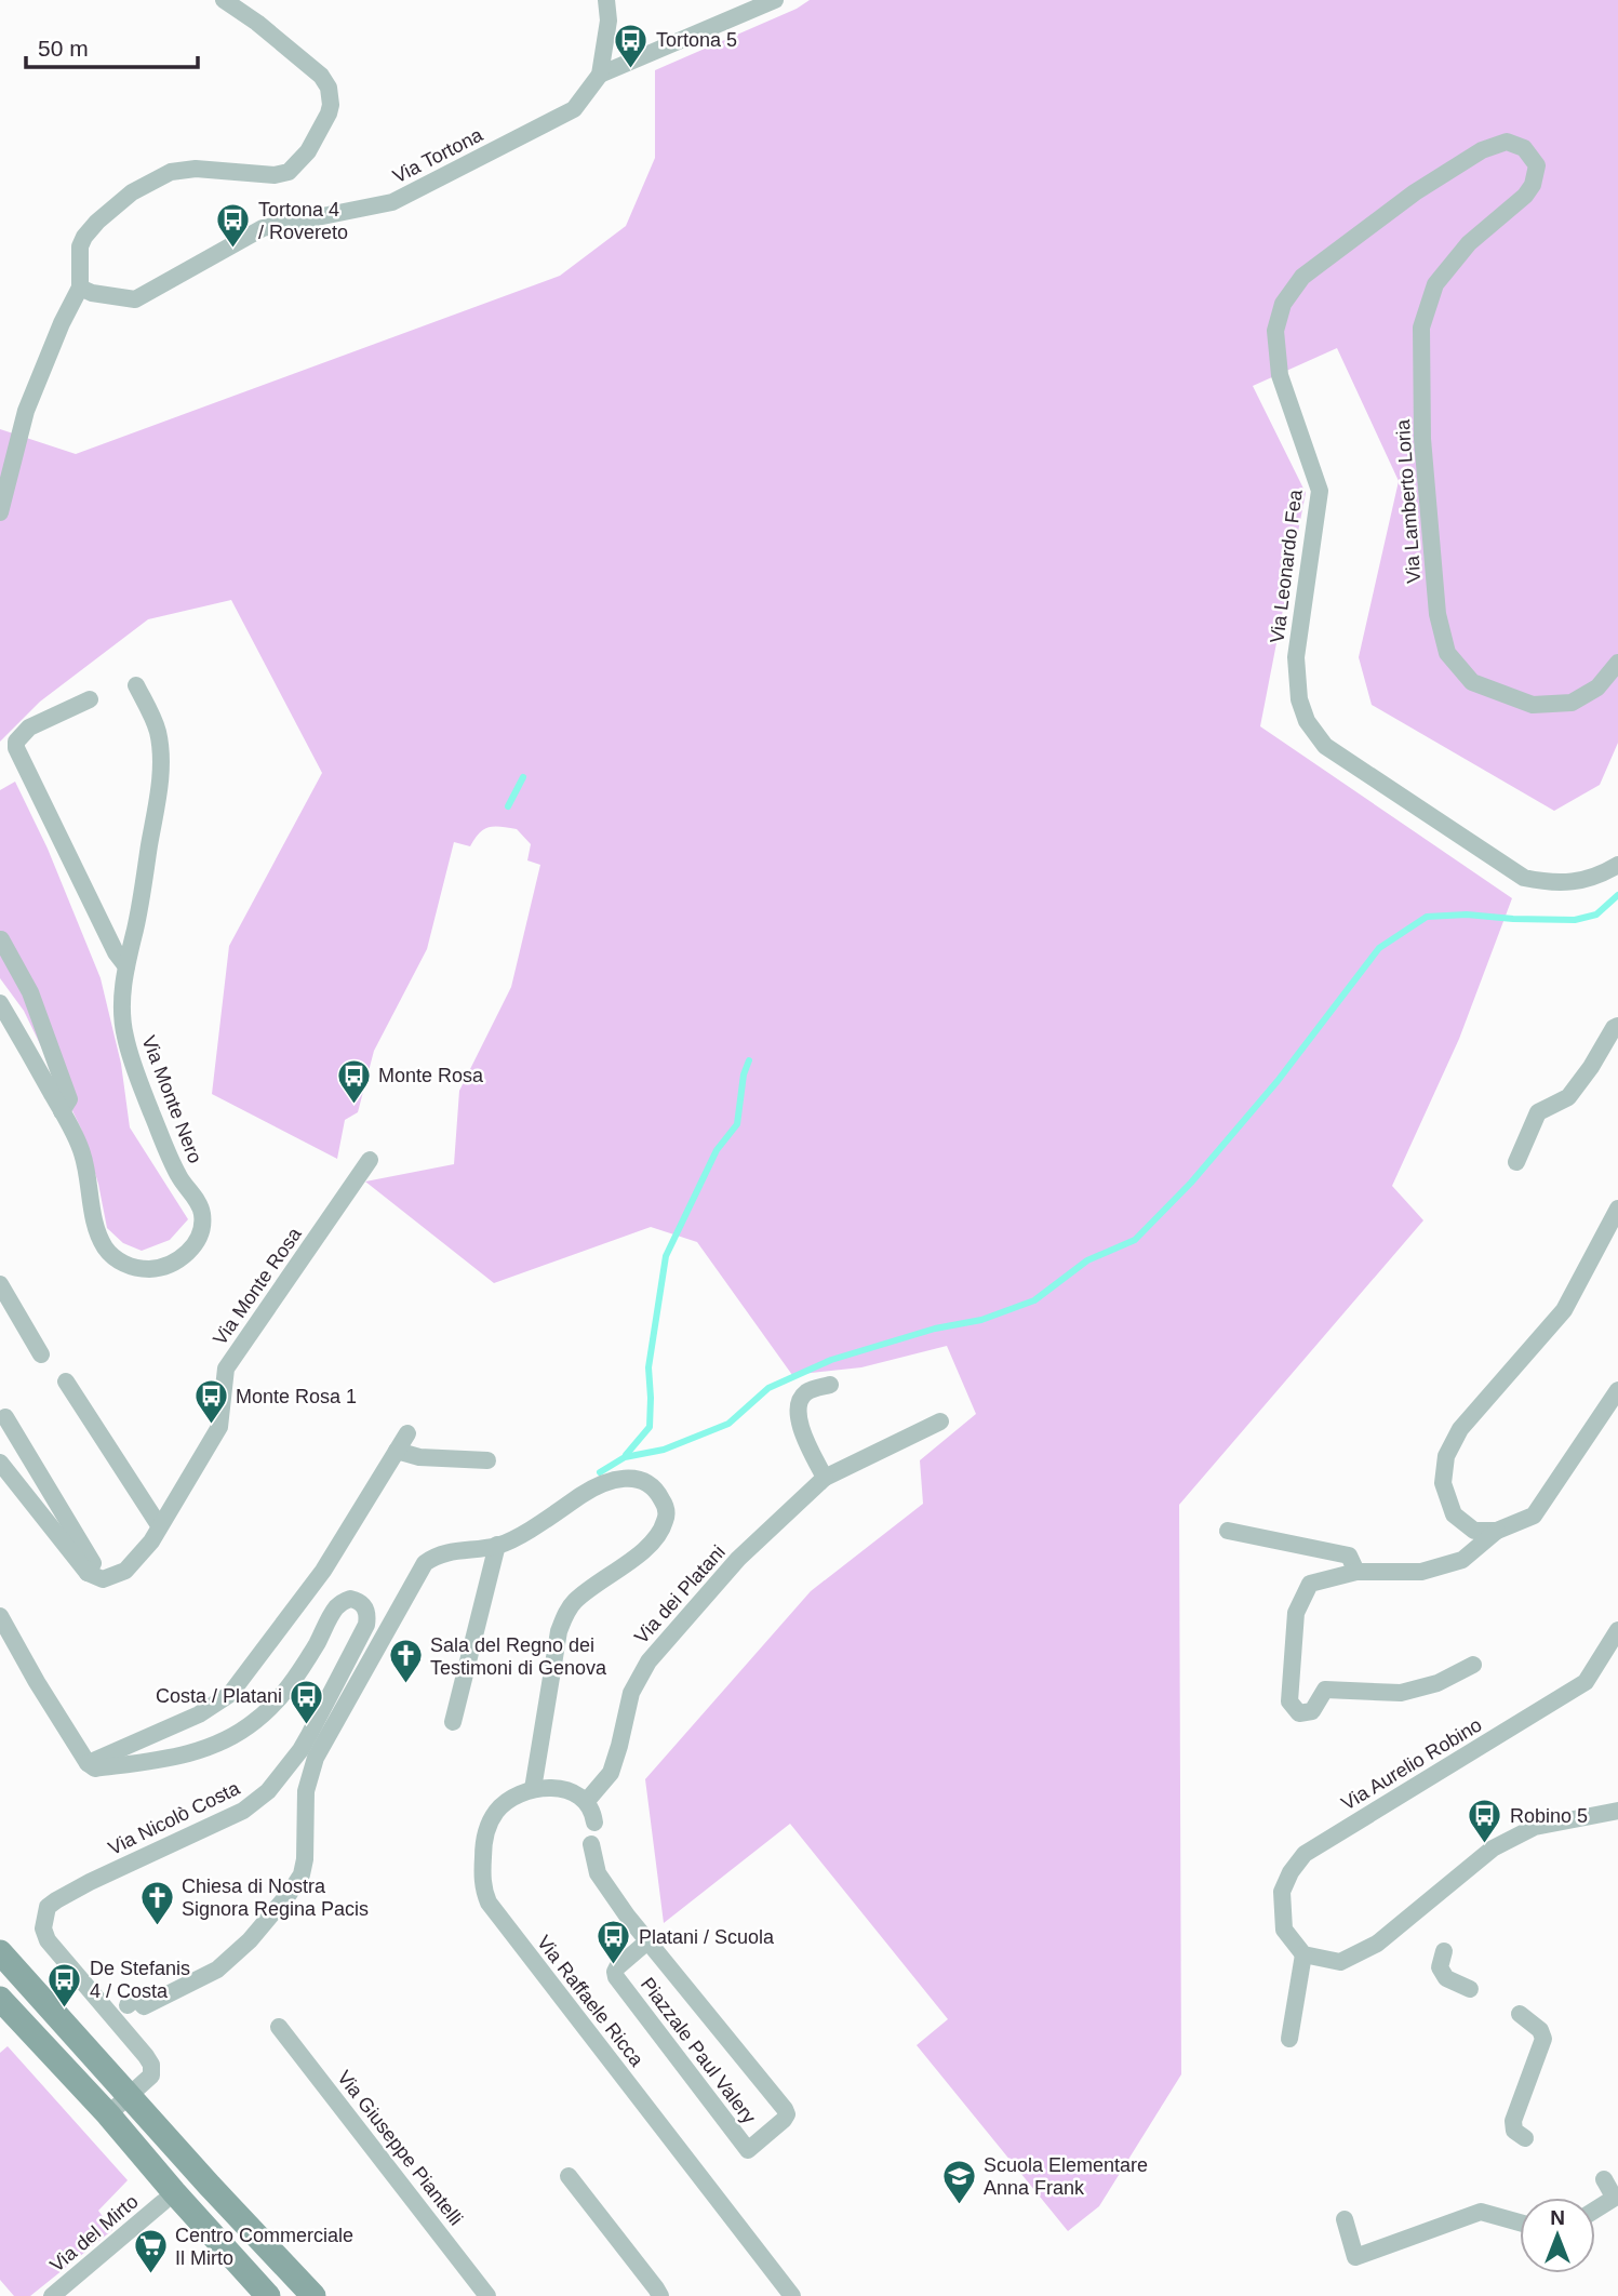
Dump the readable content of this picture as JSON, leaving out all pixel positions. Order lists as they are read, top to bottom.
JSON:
{
  "streets": {
    "street": [
      "Via Tortona",
      "Via Lamberto Loria",
      "Via Leonardo Fea",
      "Via Monte Nero",
      "Via Monte Rosa",
      "Via dei Platani",
      "Via Aurelio Robino",
      "Via Nicolò Costa",
      "Via Raffaele Ricca",
      "Piazzale Paul Valery",
      "Via Giuseppe Piantelli",
      "Via del Mirto"
    ]
  },
  "crossings": [
    ["Via Lamberto Loria", "Via Leonardo Fea"]
  ],
  "places": {
    "bus stop": [
      "Tortona 5",
      "Tortona 4 / Rovereto",
      "Monte Rosa",
      "Monte Rosa 1",
      "Costa / Platani",
      "Robino 5",
      "Platani / Scuola",
      "De Stefanis 4 / Costa"
    ],
    "church": ["Sala del Regno dei Testimoni di Genova", "Chiesa di Nostra Signora Regina Pacis"],
    "school or university": ["Scuola Elementare Anna Frank"],
    "supermarket": ["Centro Commerciale Il Mirto"]
  },
  "scale_bar": "50 m",
  "north": "top"
}
